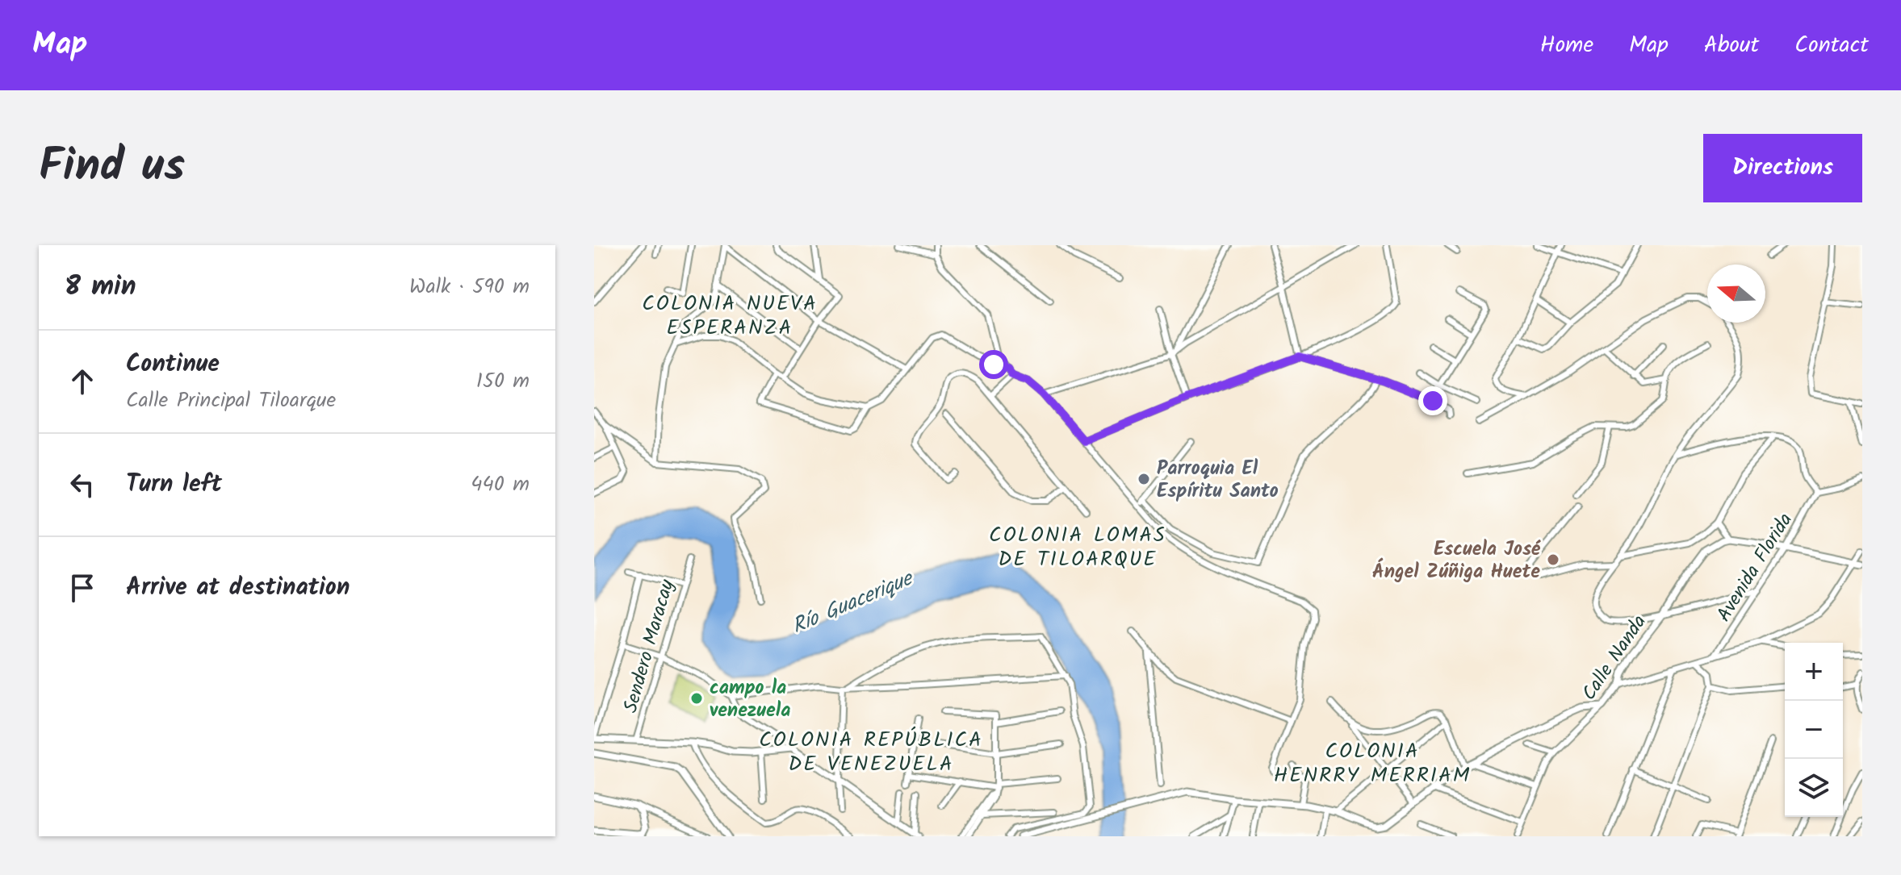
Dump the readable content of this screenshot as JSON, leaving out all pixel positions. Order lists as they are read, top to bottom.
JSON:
{
  "streets": {
    "street": ["Avenida Florida", "Sendero Maracay", "Calle Nanda"]
  },
  "districts": [
    "COLONIA NUEVA ESPERANZA",
    "COLONIA LOMAS DE TILOARQUE",
    "COLONIA REPÚBLICA DE VENEZUELA",
    "COLONIA HENRRY MERRIAM"
  ],
  "water": ["Río Guacerique"],
  "places": ["Parroquia El Espíritu Santo", "Escuela José Ángel Zúñiga Huete", "campo la venezuela"],
  "north": "left",
  "page": {
    "header": "Map",
    "nav": [
      "Home",
      "Map",
      "About",
      "Contact"
    ],
    "title": "Find us",
    "buttons": "Directions",
    "heading": ["8 min", "Walk · 590 m"],
    "list": [
      ["Continue", "Calle Principal Tiloarque", "150 m"],
      ["Turn left", "440 m"],
      "Arrive at destination"
    ],
    "map_buttons": ["+", "−"]
  }
}
